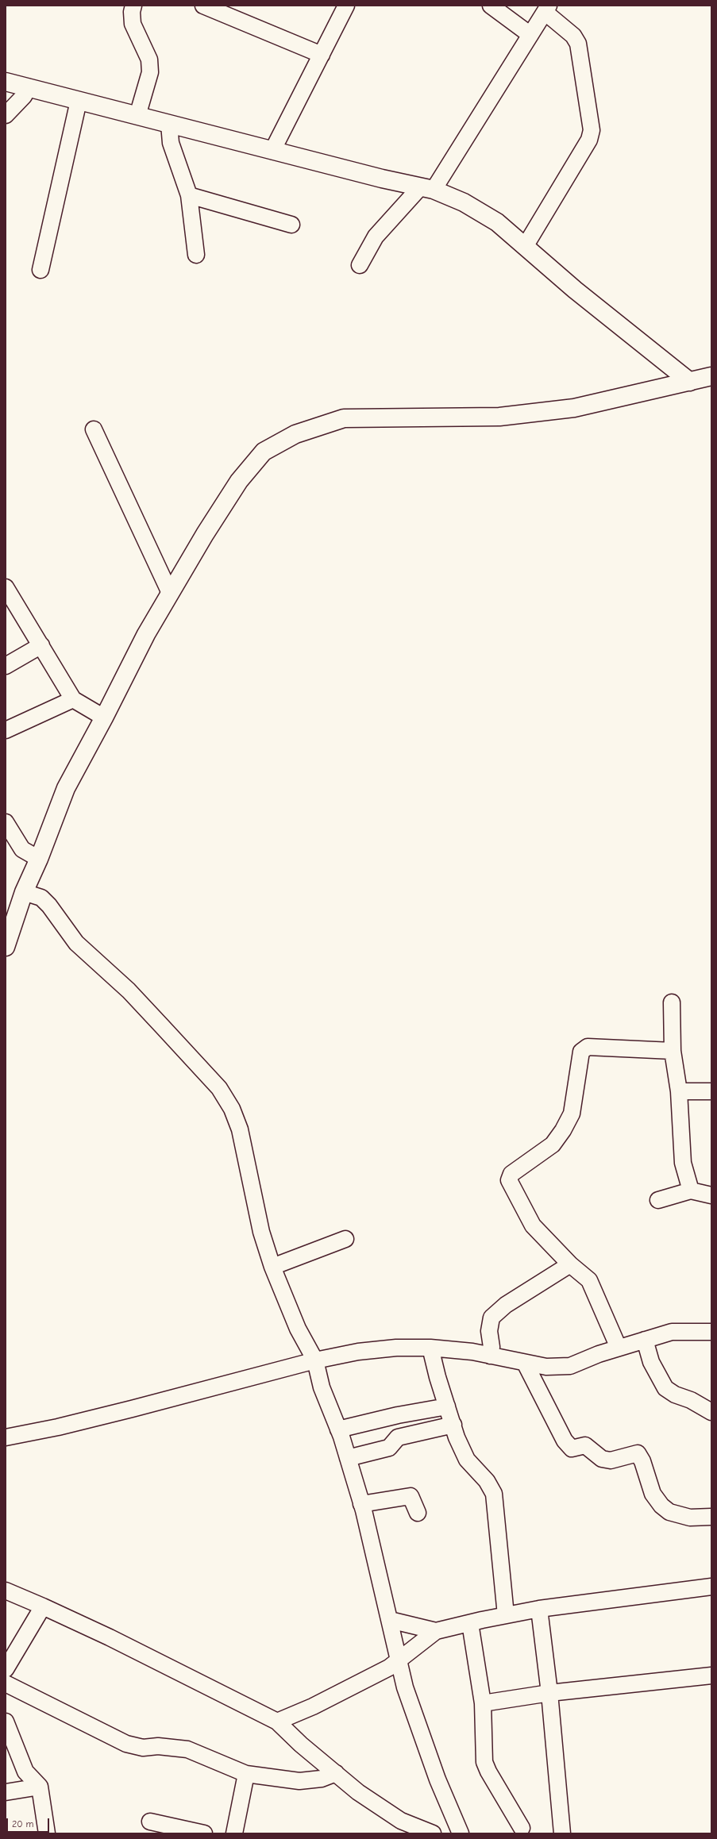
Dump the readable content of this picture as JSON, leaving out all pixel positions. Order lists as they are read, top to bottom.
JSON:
{
  "scale_bar": "20 m"
}
